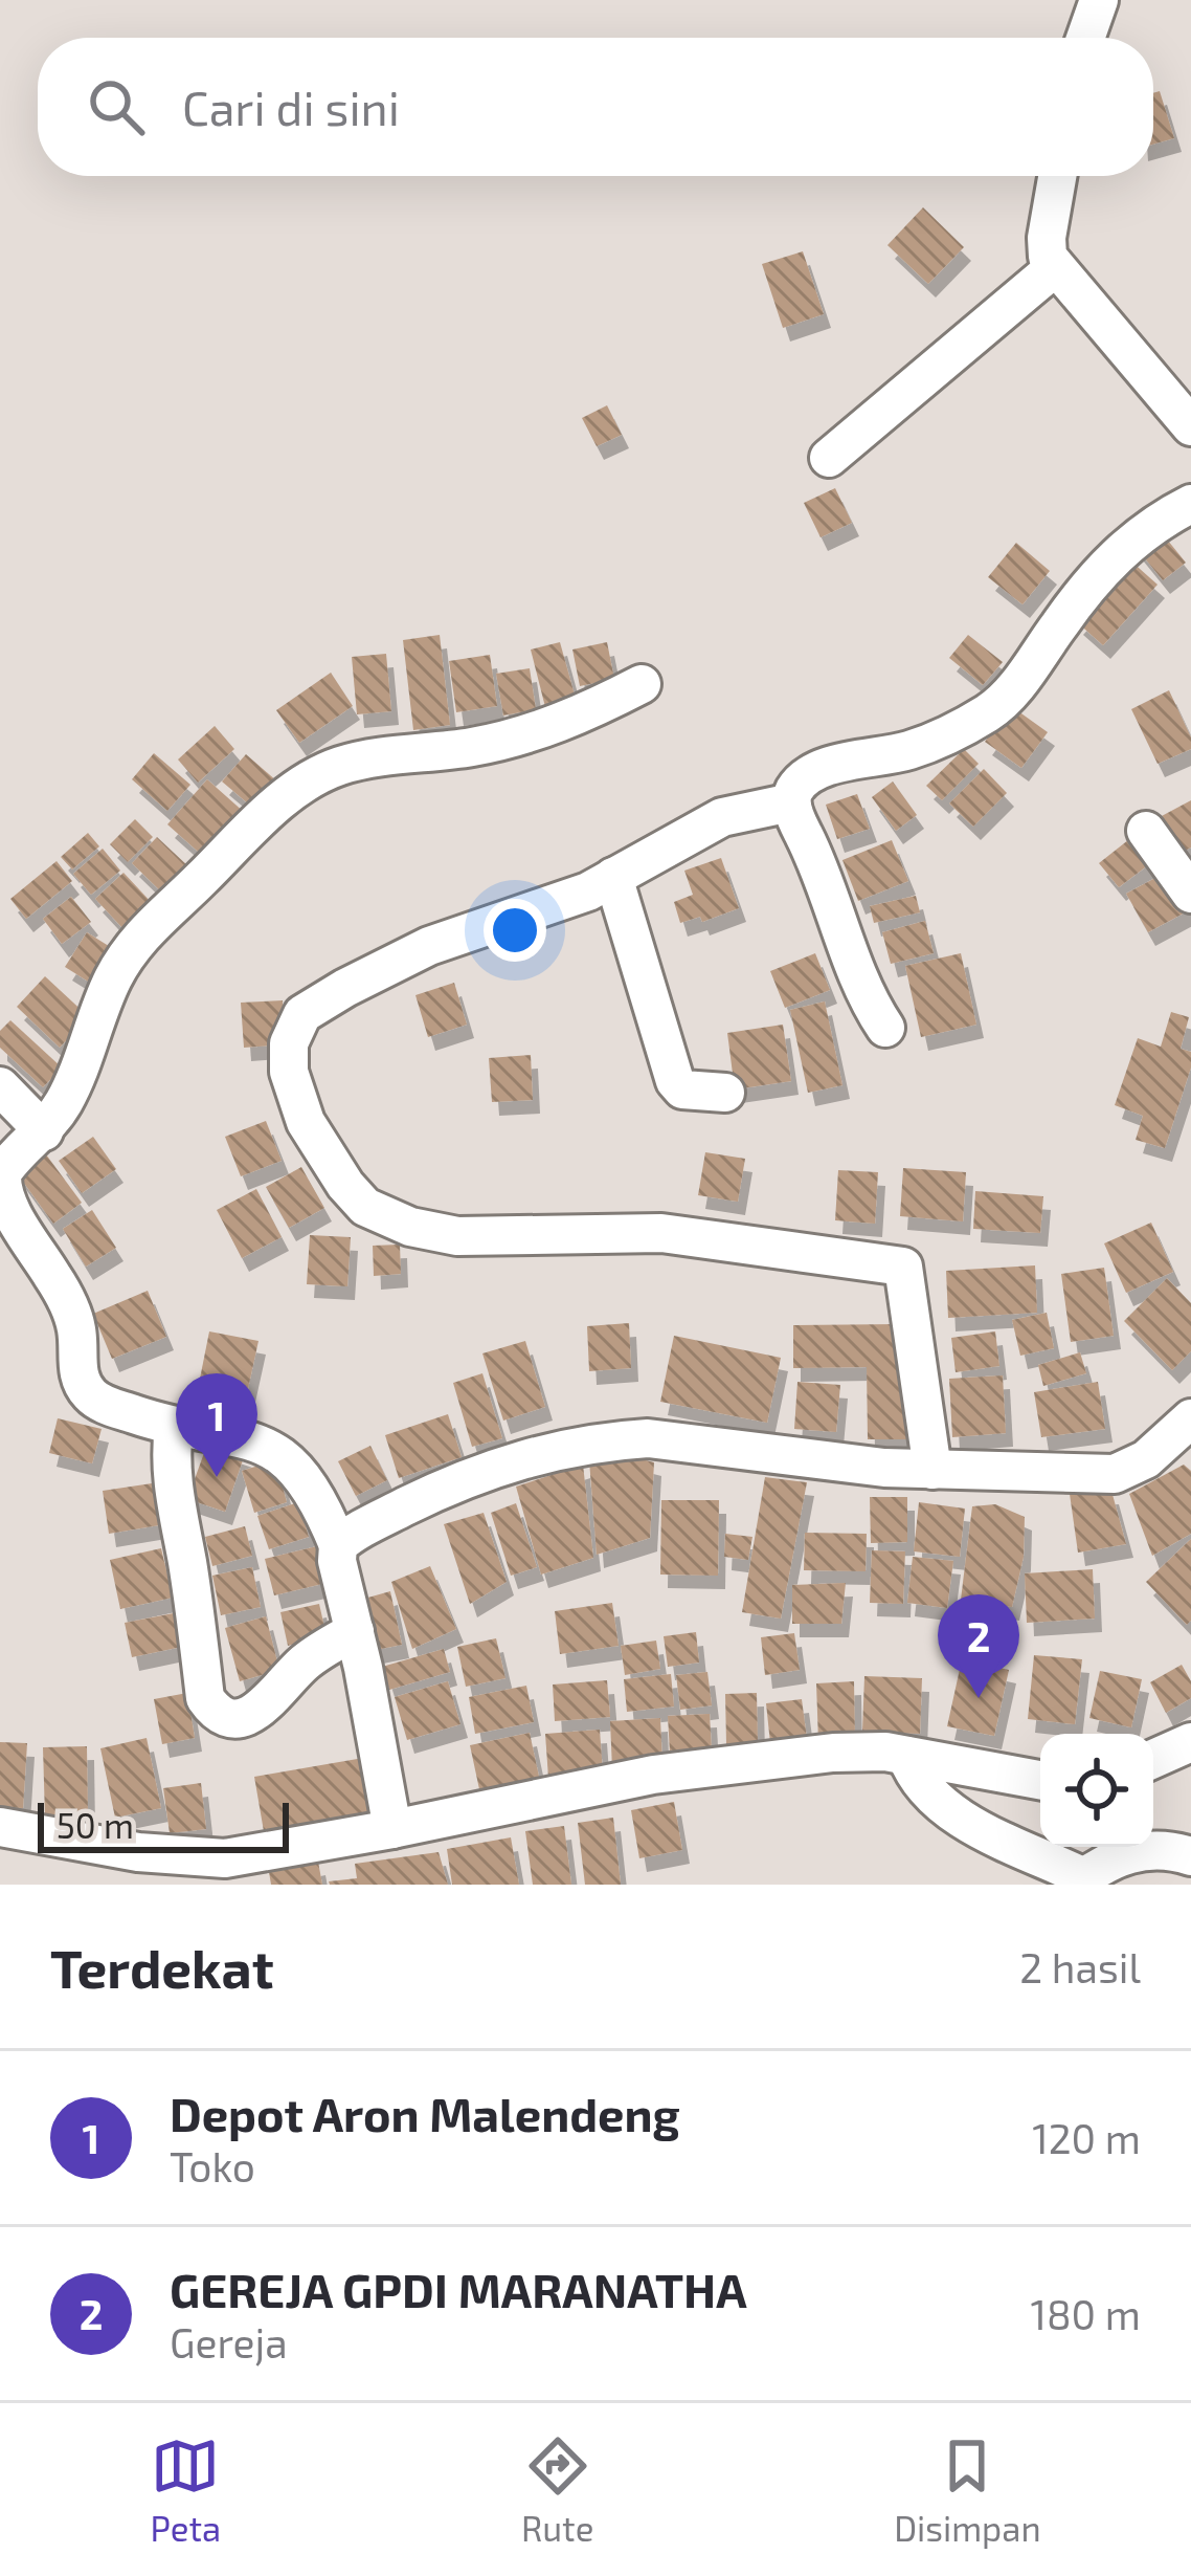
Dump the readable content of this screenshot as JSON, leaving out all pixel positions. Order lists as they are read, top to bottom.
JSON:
{
  "scale_bar": "50 m",
  "page": {
    "search": "Cari di sini",
    "pins": ["1", "2"],
    "scale": "50 m",
    "heading": ["Terdekat", "2 hasil"],
    "list": [
      {
        "mark": "1",
        "name": "Depot Aron Malendeng",
        "note": "Toko",
        "value": "120 m"
      },
      {
        "mark": "2",
        "name": "GEREJA GPDI MARANATHA",
        "note": "Gereja",
        "value": "180 m"
      }
    ],
    "nav": ["Peta", "Rute", "Disimpan"]
  }
}
